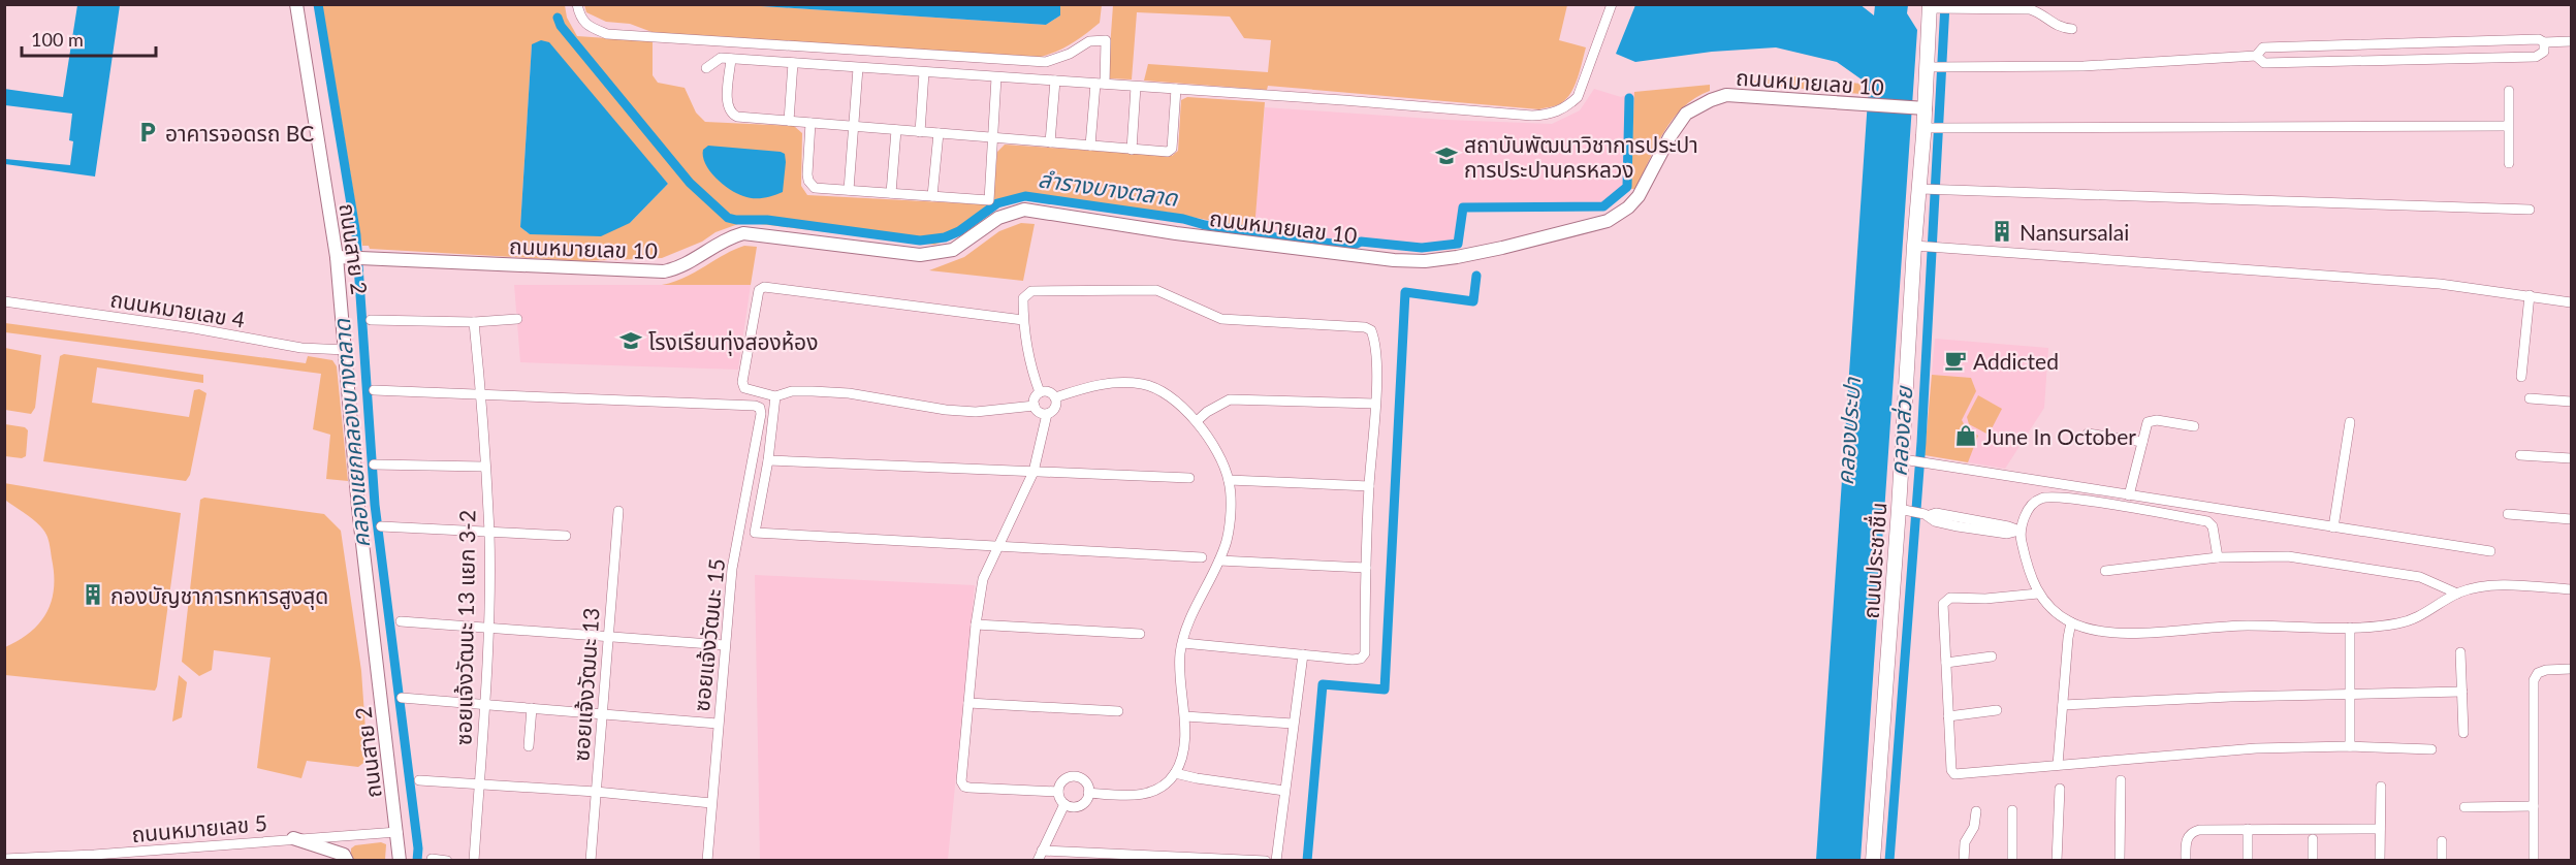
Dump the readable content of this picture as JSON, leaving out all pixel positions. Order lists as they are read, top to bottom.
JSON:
{
  "streets": {
    "main road": ["ถนนประชาชื่น"],
    "street": [
      "ถนนหมายเลข 10",
      "ถนนสาย 2",
      "ถนนหมายเลข 4",
      "ซอยแจ้งวัฒนะ 13 แยก 3-2",
      "ซอยแจ้งวัฒนะ 15",
      "ซอยแจ้งวัฒนะ 13",
      "ถนนหมายเลข 5"
    ]
  },
  "crossings": [
    ["ถนนหมายเลข 10", "ถนนสาย 2"],
    ["ถนนหมายเลข 10", "ถนนประชาชื่น"],
    ["ถนนสาย 2", "ถนนหมายเลข 4"],
    ["ถนนสาย 2", "ถนนหมายเลข 5"],
    ["ซอยแจ้งวัฒนะ 13 แยก 3-2", "ซอยแจ้งวัฒนะ 15"]
  ],
  "water": [
    "ลำรางบางตลาด",
    "คลองประปา",
    "คลองส่วย",
    "คลองแยกคลองบางตลาด"
  ],
  "places": {
    "parking": ["อาคารจอดรถ BC"],
    "school or university": ["สถาบันพัฒนาวิชาการประปา การประปานครหลวง", "โรงเรียนทุ่งสองห้อง"],
    "building": ["Nansursalai", "กองบัญชาการทหารสูงสุด"],
    "cafe": ["Addicted"],
    "shop": ["June In October"]
  },
  "scale_bar": "100 m"
}
